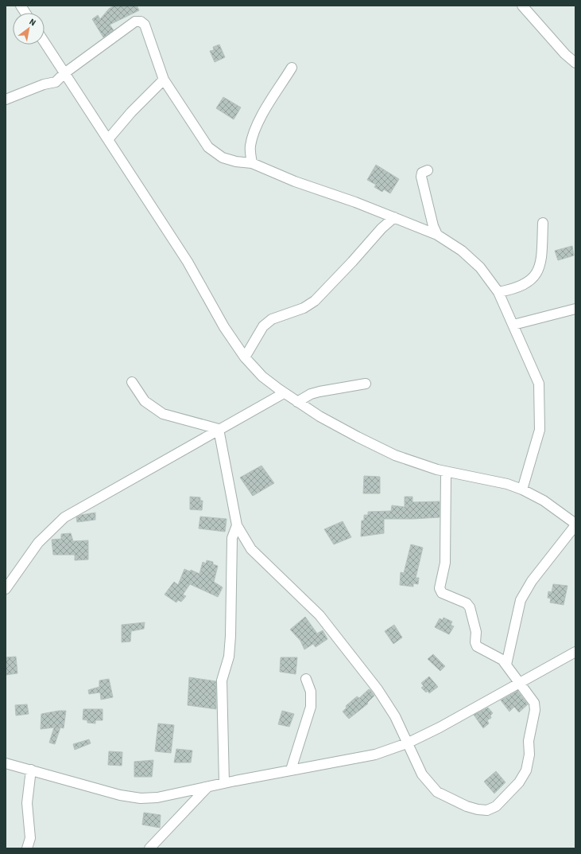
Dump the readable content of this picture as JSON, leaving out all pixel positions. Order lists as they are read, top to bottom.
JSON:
{
  "north": "top right"
}
